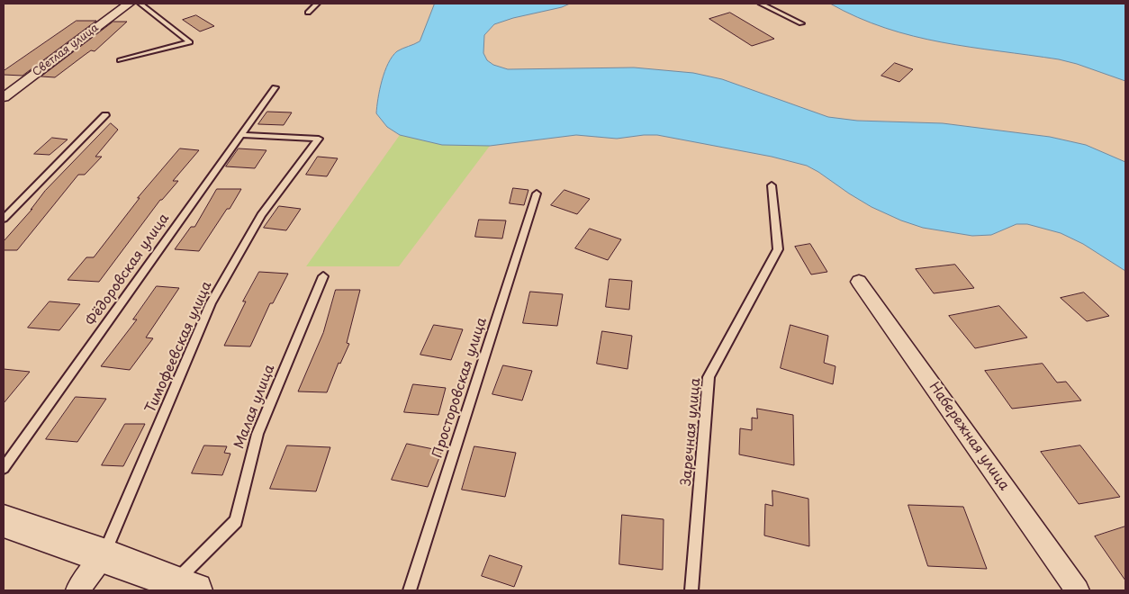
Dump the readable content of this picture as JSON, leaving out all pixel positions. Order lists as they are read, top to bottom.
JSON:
{
  "streets": {
    "street": ["Светлая улица", "Набережная улица"],
    "lane": [
      "Фёдоровская улица",
      "Тимофеевская улица",
      "Просторовская улица",
      "Малая улица",
      "Заречная улица"
    ]
  },
  "crossings": [
    ["Фёдоровская улица", "Тимофеевская улица"]
  ]
}
